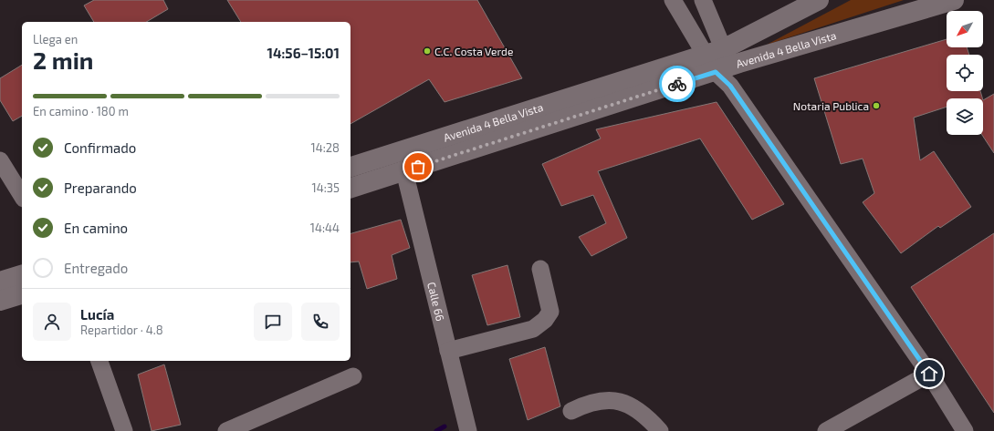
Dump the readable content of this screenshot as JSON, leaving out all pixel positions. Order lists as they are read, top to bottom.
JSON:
{
  "streets": {
    "street": ["Avenida 4 Bella Vista", "Calle 66"]
  },
  "crossings": [
    ["Avenida 4 Bella Vista", "Calle 66"]
  ],
  "places": ["C.C. Costa Verde", "Notaria Publica"],
  "north": "bottom left",
  "page": {
    "heading": ["2 min", "Llega en", "14:56–15:01"],
    "panel": ["Lucía", "Repartidor · 4.8"],
    "bar": "En camino · 180 m",
    "list": [
      ["Confirmado", "14:28"],
      ["Preparando", "14:35"],
      ["En camino", "14:44"],
      "Entregado"
    ]
  }
}
